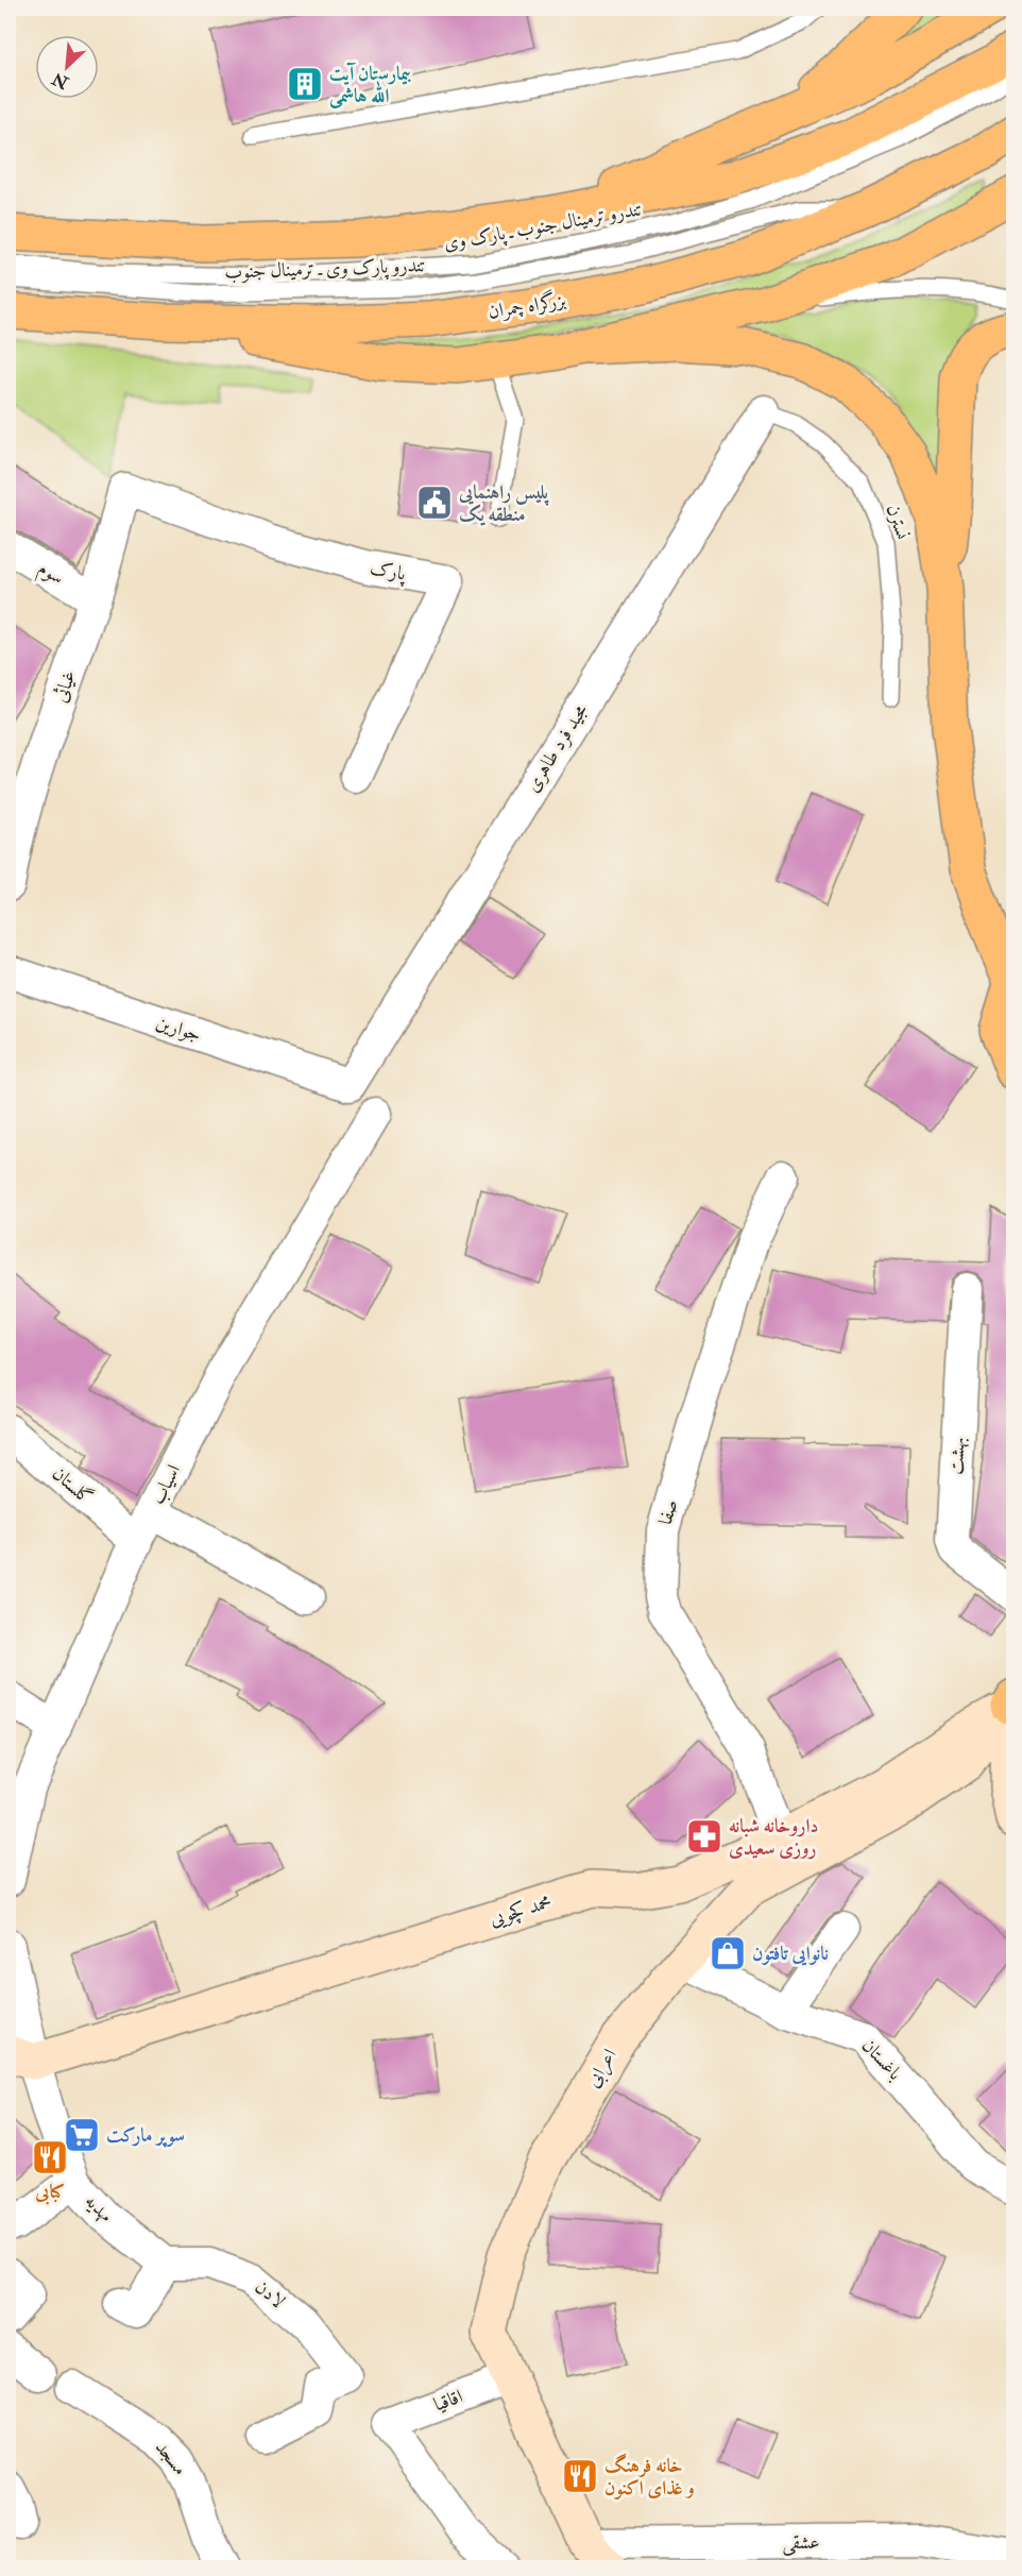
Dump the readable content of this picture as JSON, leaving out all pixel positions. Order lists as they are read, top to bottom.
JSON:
{
  "streets": {
    "highway": ["بزرگراه چمران"],
    "street": [
      "پارک",
      "سوم",
      "غیاثی",
      "مجید فرد طاهری",
      "جوارین",
      "بهشت",
      "اسیاب",
      "گلستان",
      "صفا",
      "محمد کچویی",
      "باغستان",
      "اعرابی",
      "مهدیه",
      "لادن",
      "اقاقیا",
      "مسجد",
      "عشقی"
    ],
    "lane": ["تندرو ترمینال جنوب ـ پارک وی", "تندرو پارک وی ـ ترمینال جنوب", "نسترن"]
  },
  "crossings": [
    ["تندرو پارک وی ـ ترمینال جنوب", "بزرگراه چمران"],
    ["نسترن", "مجید فرد طاهری"],
    ["پارک", "غیاثی"],
    ["سوم", "غیاثی"],
    ["مجید فرد طاهری", "جوارین"],
    ["اسیاب", "گلستان"],
    ["صفا", "محمد کچویی"],
    ["محمد کچویی", "اعرابی"],
    ["محمد کچویی", "مهدیه"],
    ["باغستان", "اعرابی"],
    ["اعرابی", "اقاقیا"],
    ["اعرابی", "عشقی"],
    ["مهدیه", "لادن"]
  ],
  "places": {
    "building": ["بیمارستان آیت الله هاشمی"],
    "public building": ["پلیس راهنمایی منطقه یک"],
    "pharmacy": ["داروخانه شبانه روزی سعیدی"],
    "shop": ["نانوایی تافتون"],
    "supermarket": ["سوپر مارکت"],
    "restaurant": ["کبابی", "خانه فرهنگ و غذای اکنون"]
  },
  "north": "bottom left"
}
